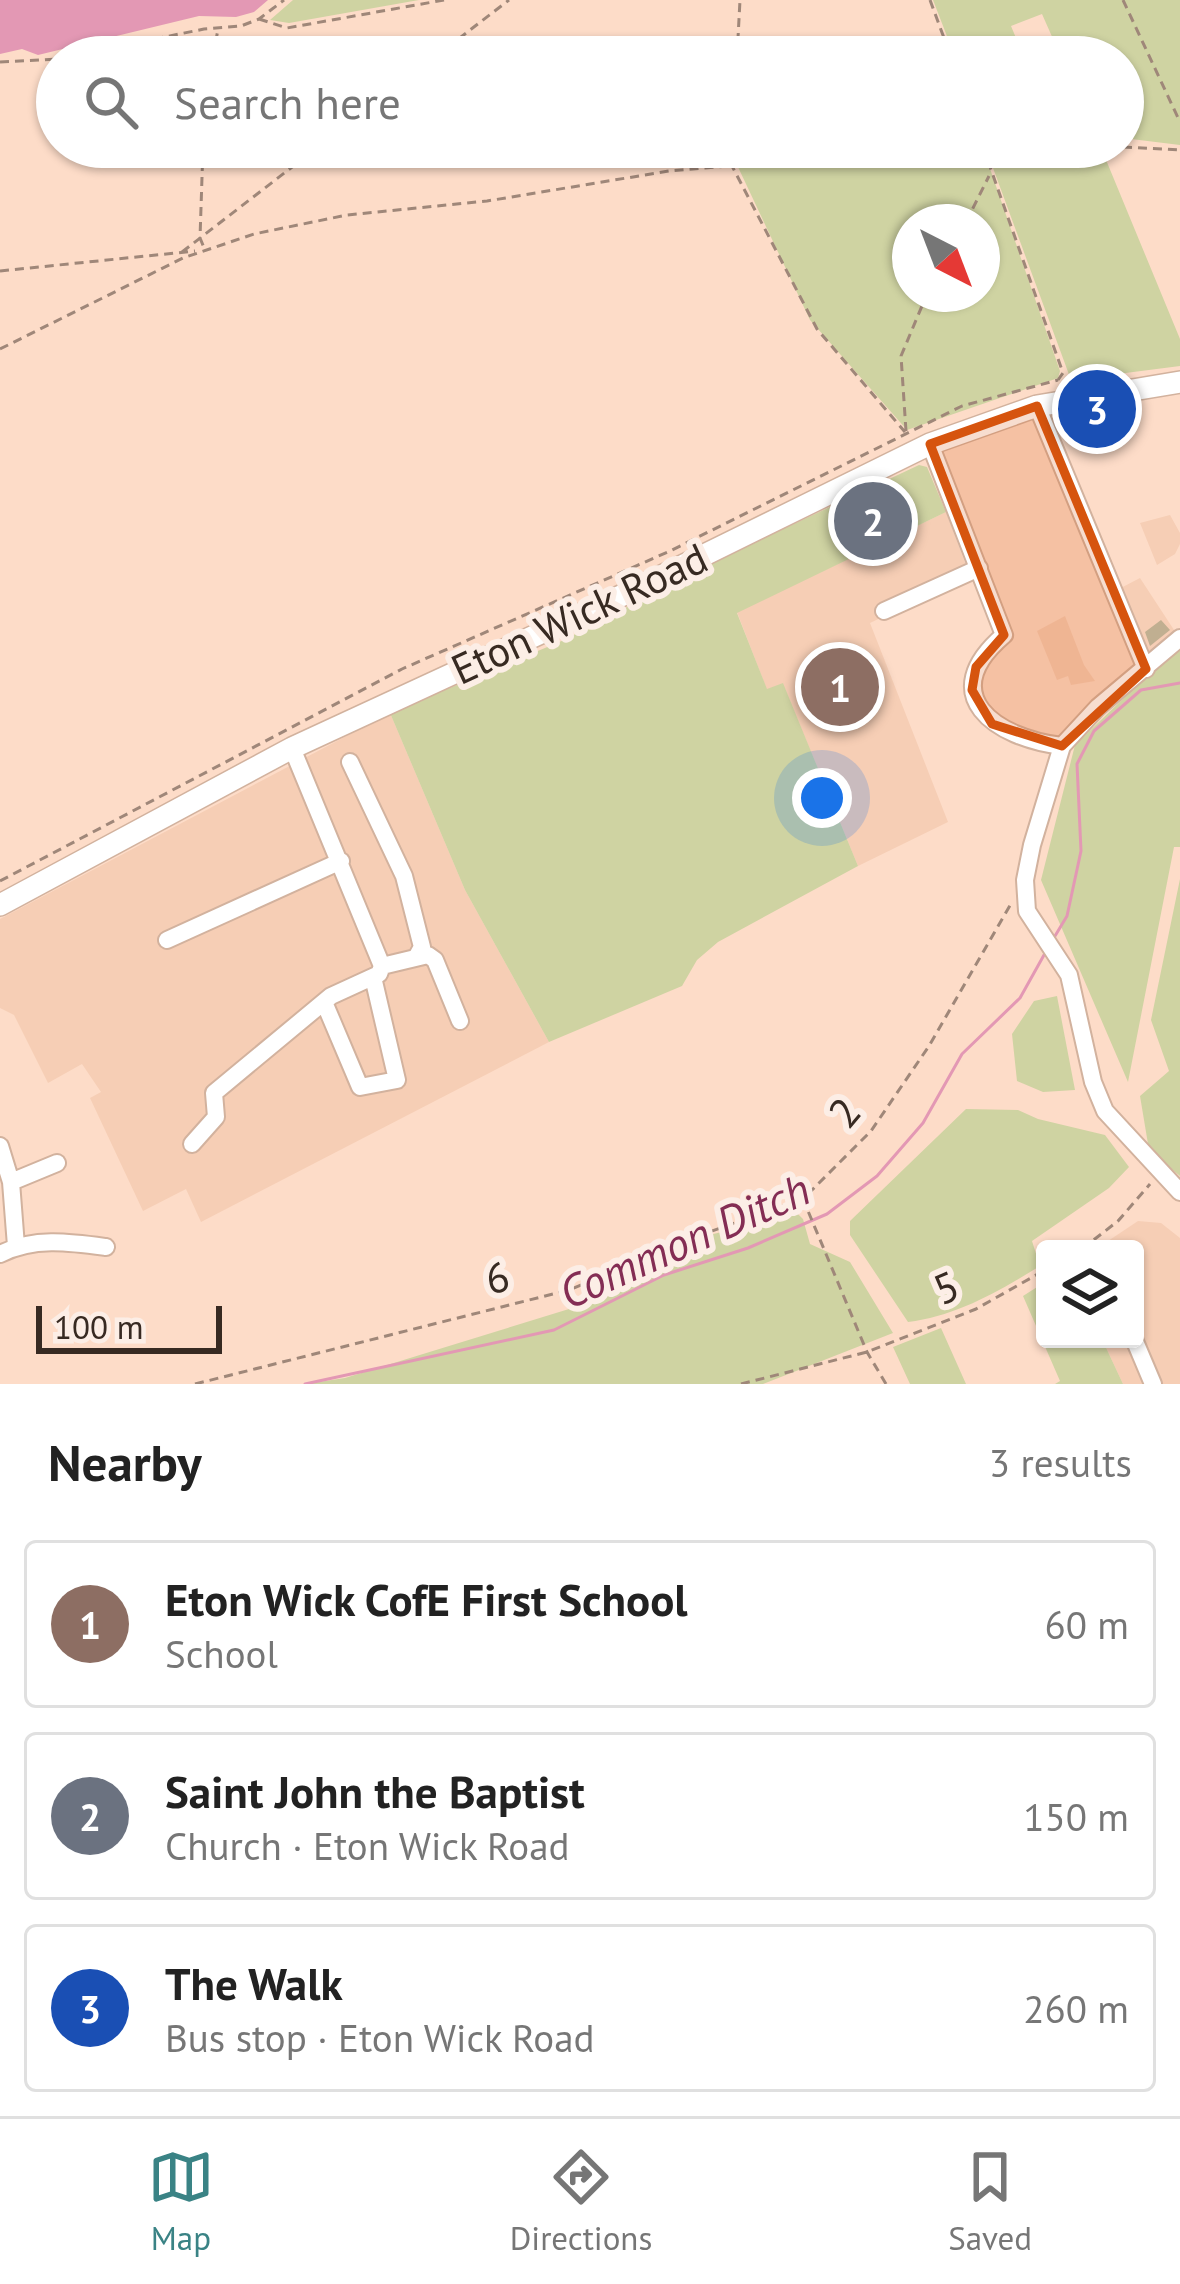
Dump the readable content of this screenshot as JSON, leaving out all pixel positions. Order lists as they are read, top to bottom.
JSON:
{
  "streets": {
    "main road": ["Eton Wick Road"],
    "path": ["2", "6", "5"]
  },
  "crossings": [
    ["2", "6"]
  ],
  "water": ["Common Ditch"],
  "scale_bar": "100 m",
  "north": "bottom right",
  "page": {
    "search": "Search here",
    "pins": ["3", "2", "1"],
    "scale": "100 m",
    "heading": ["Nearby", "3 results"],
    "list": [
      {
        "mark": "1",
        "name": "Eton Wick CofE First School",
        "note": "School",
        "value": "60 m"
      },
      {
        "mark": "2",
        "name": "Saint John the Baptist",
        "note": "Church · Eton Wick Road",
        "value": "150 m"
      },
      {
        "mark": "3",
        "name": "The Walk",
        "note": "Bus stop · Eton Wick Road",
        "value": "260 m"
      }
    ],
    "nav": ["Map", "Directions", "Saved"]
  }
}
